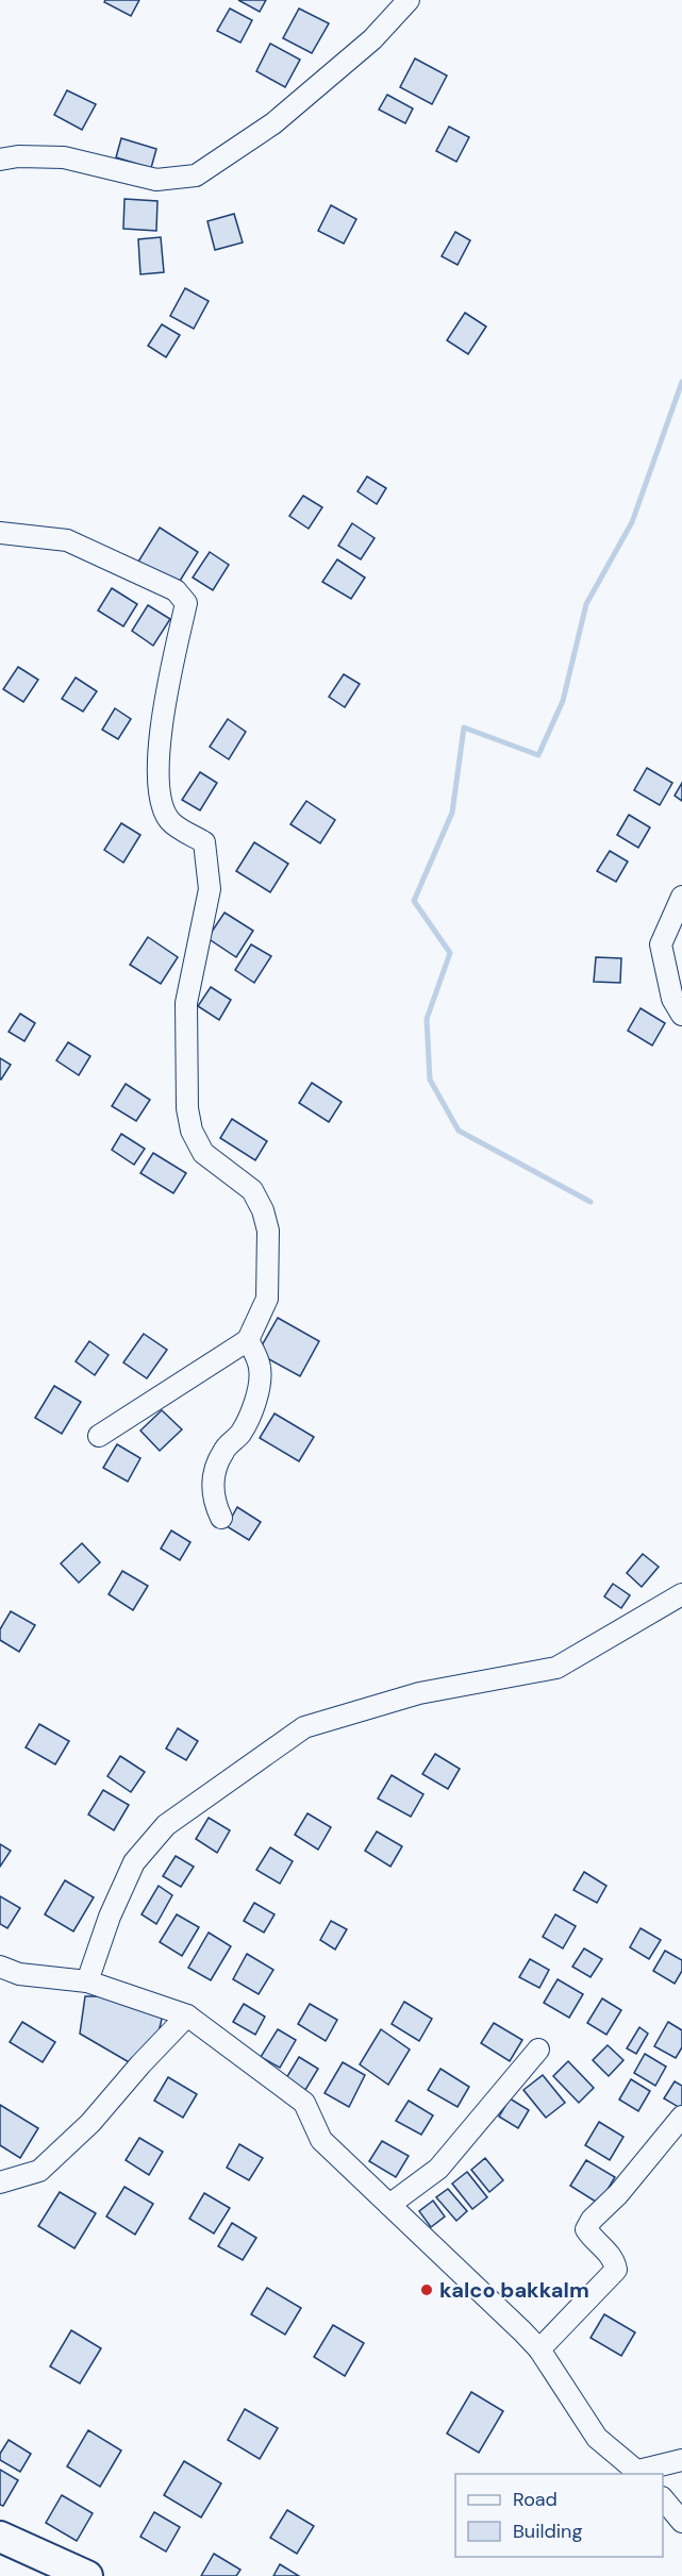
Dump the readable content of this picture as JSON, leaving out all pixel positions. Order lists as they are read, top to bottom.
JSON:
{
  "places": ["kalco bakkalm"],
  "legend": ["Road", "Building"]
}
